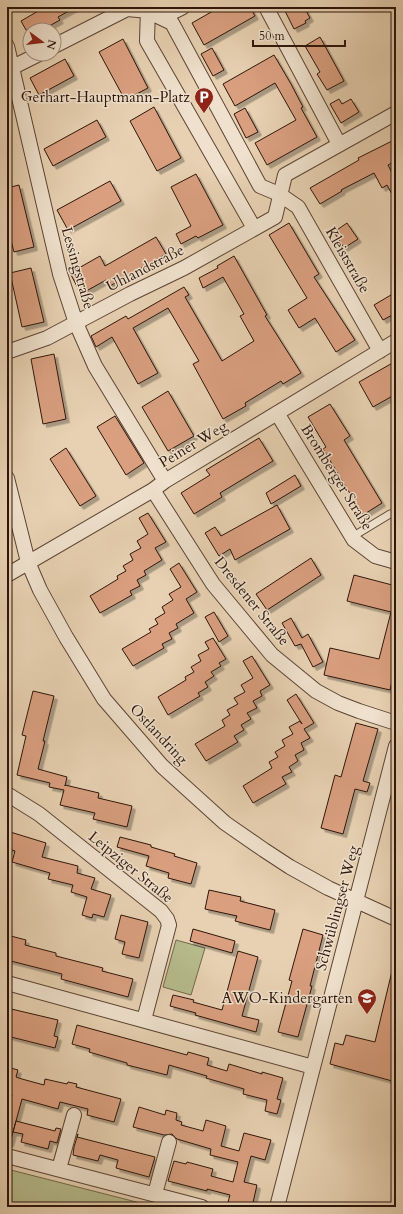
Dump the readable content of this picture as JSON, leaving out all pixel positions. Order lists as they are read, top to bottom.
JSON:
{
  "streets": {
    "street": [
      "Kleiststraße",
      "Lessingstraße",
      "Uhlandstraße",
      "Peiner Weg",
      "Bromberger Straße",
      "Dresdener Straße",
      "Ostlandring",
      "Leipziger Straße",
      "Schwüblingser Weg"
    ]
  },
  "crossings": [
    ["Kleiststraße", "Uhlandstraße"],
    ["Kleiststraße", "Peiner Weg"],
    ["Lessingstraße", "Uhlandstraße"],
    ["Lessingstraße", "Peiner Weg"],
    ["Peiner Weg", "Bromberger Straße"],
    ["Peiner Weg", "Dresdener Straße"],
    ["Peiner Weg", "Ostlandring"],
    ["Ostlandring", "Schwüblingser Weg"]
  ],
  "places": {
    "parking": ["Gerhart-Hauptmann-Platz"],
    "school or university": ["AWO-Kindergarten"]
  },
  "scale_bar": "50 m",
  "north": "right"
}
